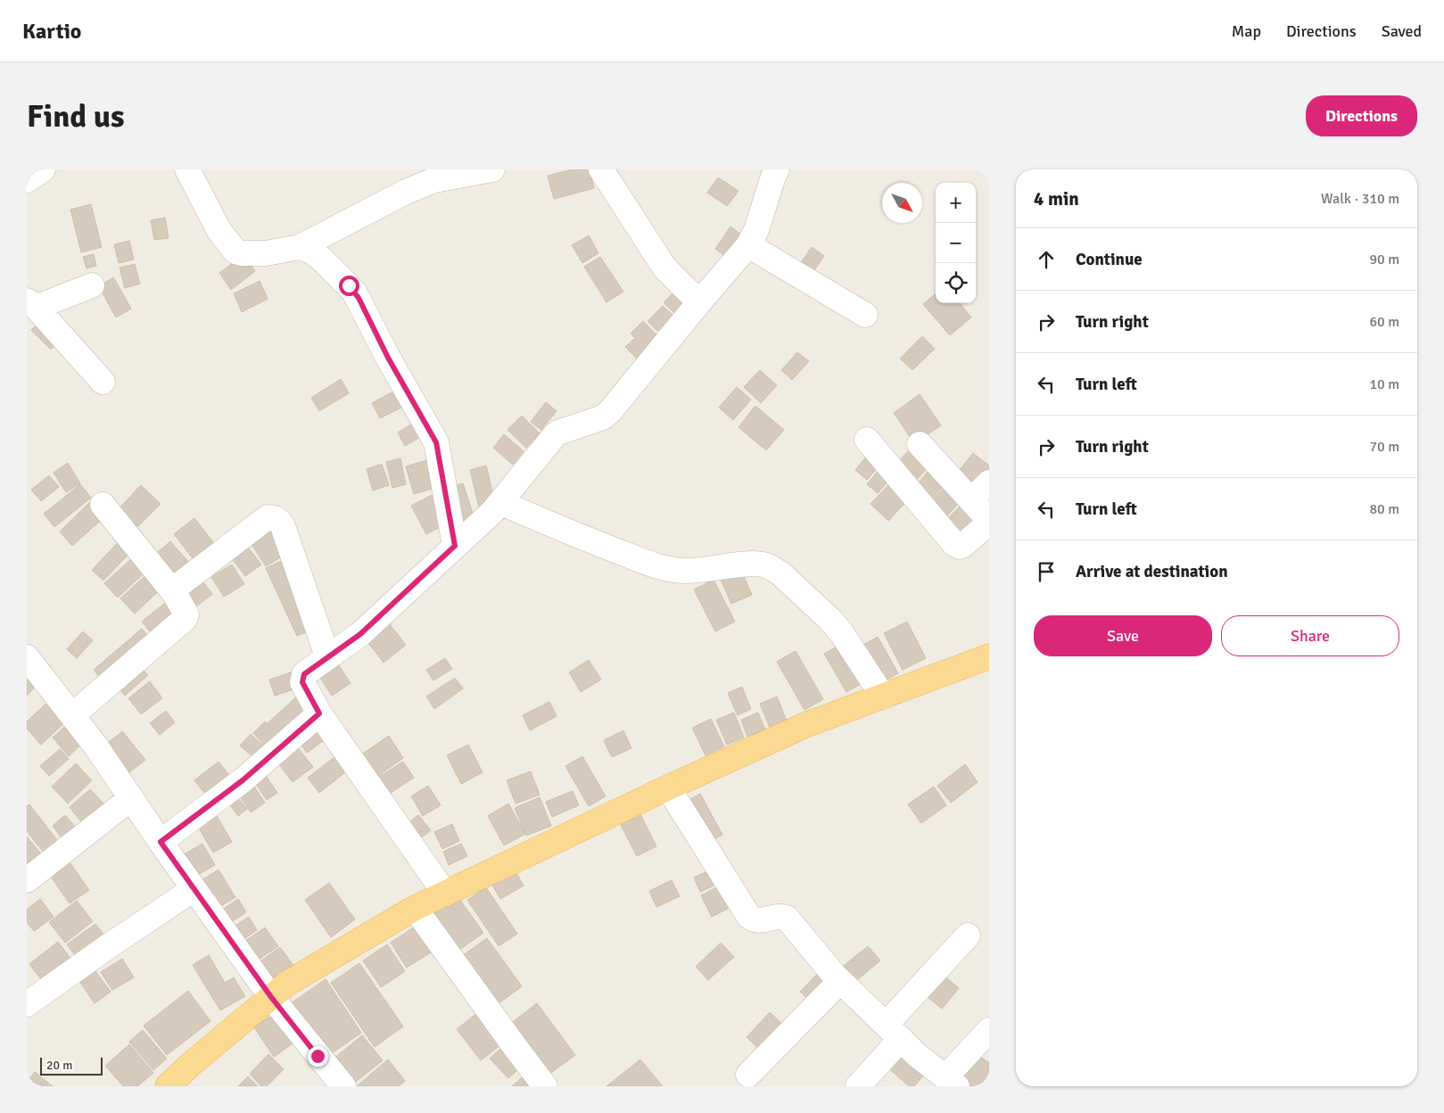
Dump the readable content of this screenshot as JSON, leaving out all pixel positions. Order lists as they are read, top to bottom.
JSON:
{
  "scale_bar": "20 m",
  "north": "bottom right",
  "page": {
    "header": "Kartio",
    "nav": ["Map", "Directions", "Saved"],
    "buttons": [
      "Directions",
      ["Save", "Share"]
    ],
    "title": "Find us",
    "heading": ["4 min", "Walk · 310 m"],
    "map_buttons": ["+", "−"],
    "list": [
      ["Continue", "90 m"],
      ["Turn right", "60 m"],
      ["Turn left", "10 m"],
      ["Turn right", "70 m"],
      ["Turn left", "80 m"],
      "Arrive at destination"
    ],
    "scale": "20 m"
  }
}
